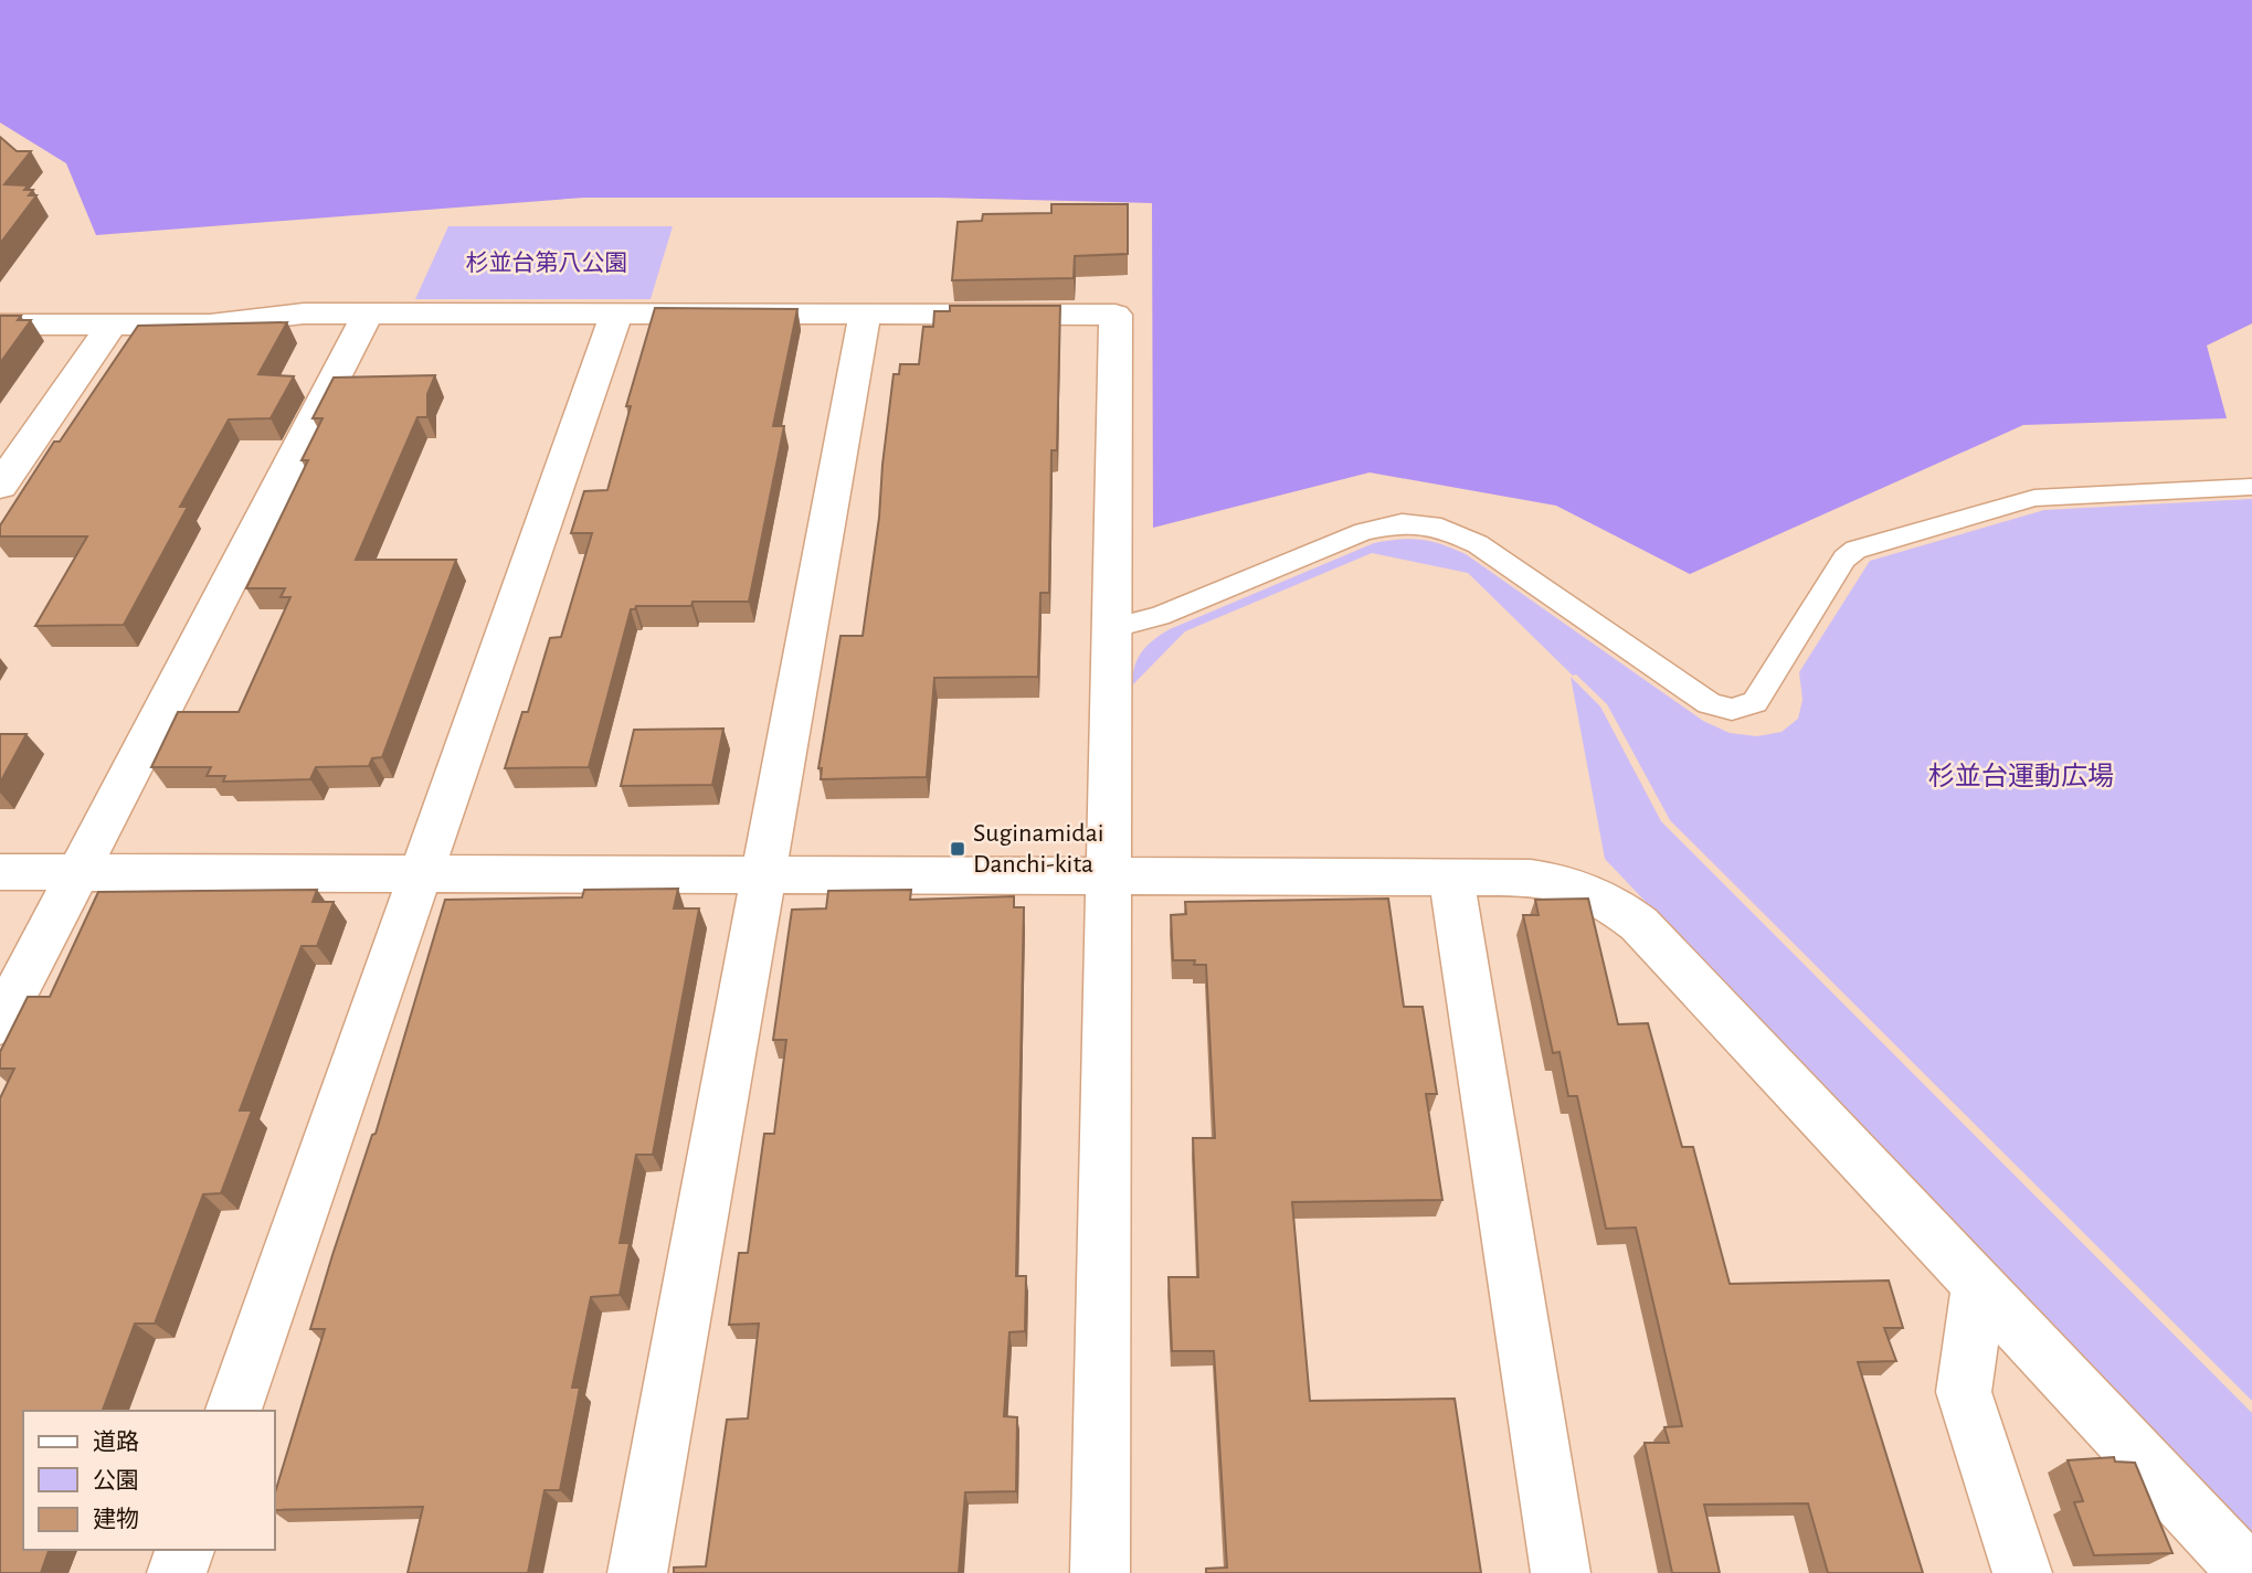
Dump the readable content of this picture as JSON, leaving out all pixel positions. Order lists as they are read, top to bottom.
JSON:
{
  "parks": ["杉並台第八公園", "杉並台運動広場"],
  "places": {
    "transit": ["Suginamidai Danchi-kita"]
  },
  "legend": ["道路", "公園", "建物"]
}
